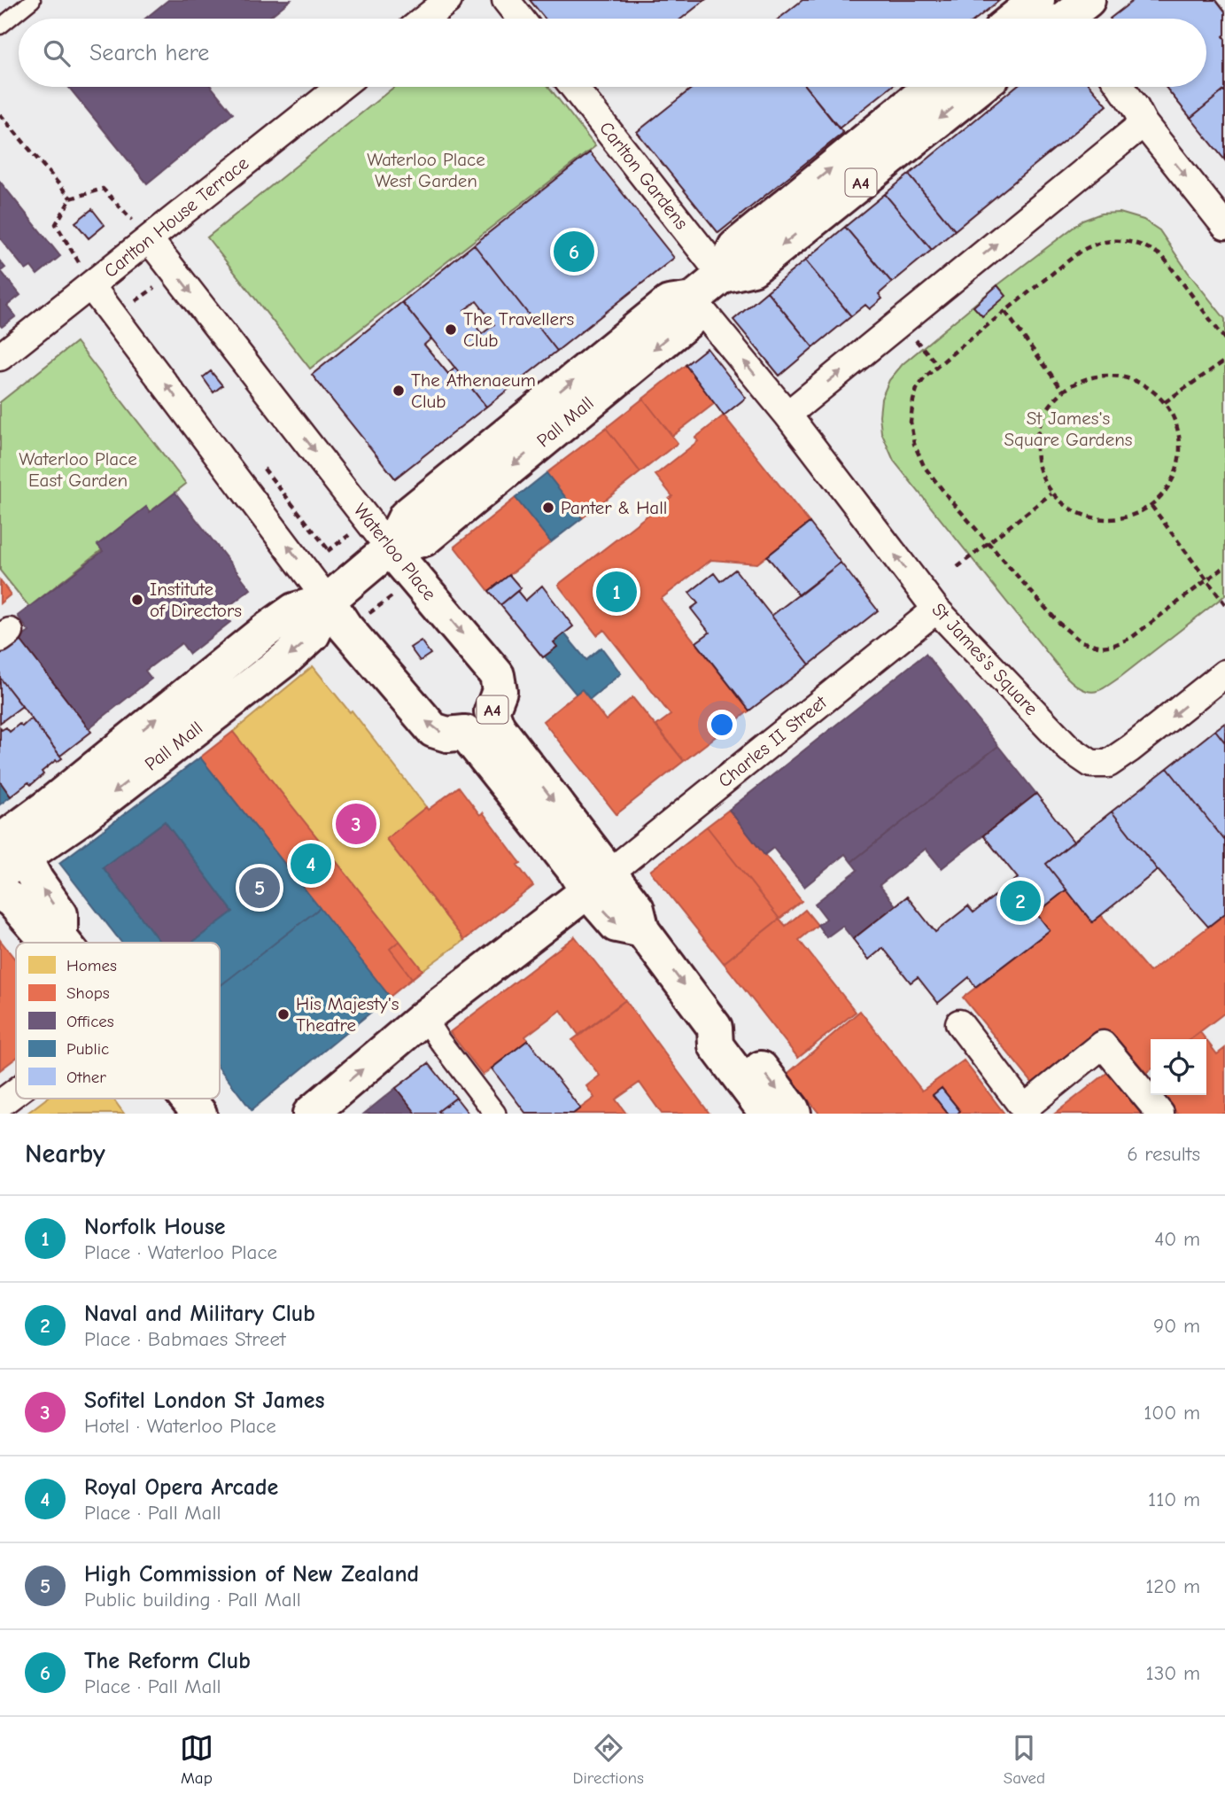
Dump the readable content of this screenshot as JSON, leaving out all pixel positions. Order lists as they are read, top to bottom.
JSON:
{
  "streets": {
    "main road": [
      "A4",
      "Pall Mall",
      "Waterloo Place",
      "Charles II Street"
    ],
    "street": ["Carlton Gardens", "Carlton House Terrace", "St James's Square"]
  },
  "crossings": [
    ["Carlton Gardens", "Pall Mall"],
    ["A4", "Pall Mall"],
    ["A4", "Waterloo Place"],
    ["A4", "Charles II Street"],
    ["Carlton House Terrace", "Waterloo Place"],
    ["Pall Mall", "Waterloo Place"],
    ["Pall Mall", "St James's Square"],
    ["St James's Square", "Charles II Street"]
  ],
  "one_way": ["St James's Square"],
  "parks": ["Waterloo Place West Garden", "St James's Square Gardens", "Waterloo Place East Garden"],
  "places": [
    "The Travellers Club",
    "The Athenaeum Club",
    "Panter & Hall",
    "Institute of Directors",
    "His Majesty's Theatre"
  ],
  "legend": [
    "Homes",
    "Shops",
    "Offices",
    "Public",
    "Other"
  ],
  "page": {
    "search": "Search here",
    "pins": [
      "6",
      "1",
      "3",
      "4",
      "5",
      "2"
    ],
    "heading": ["Nearby", "6 results"],
    "list": [
      {
        "mark": "1",
        "name": "Norfolk House",
        "note": "Place · Waterloo Place",
        "value": "40 m"
      },
      {
        "mark": "2",
        "name": "Naval and Military Club",
        "note": "Place · Babmaes Street",
        "value": "90 m"
      },
      {
        "mark": "3",
        "name": "Sofitel London St James",
        "note": "Hotel · Waterloo Place",
        "value": "100 m"
      },
      {
        "mark": "4",
        "name": "Royal Opera Arcade",
        "note": "Place · Pall Mall",
        "value": "110 m"
      },
      {
        "mark": "5",
        "name": "High Commission of New Zealand",
        "note": "Public building · Pall Mall",
        "value": "120 m"
      },
      {
        "mark": "6",
        "name": "The Reform Club",
        "note": "Place · Pall Mall",
        "value": "130 m"
      }
    ],
    "nav": ["Map", "Directions", "Saved"]
  }
}
